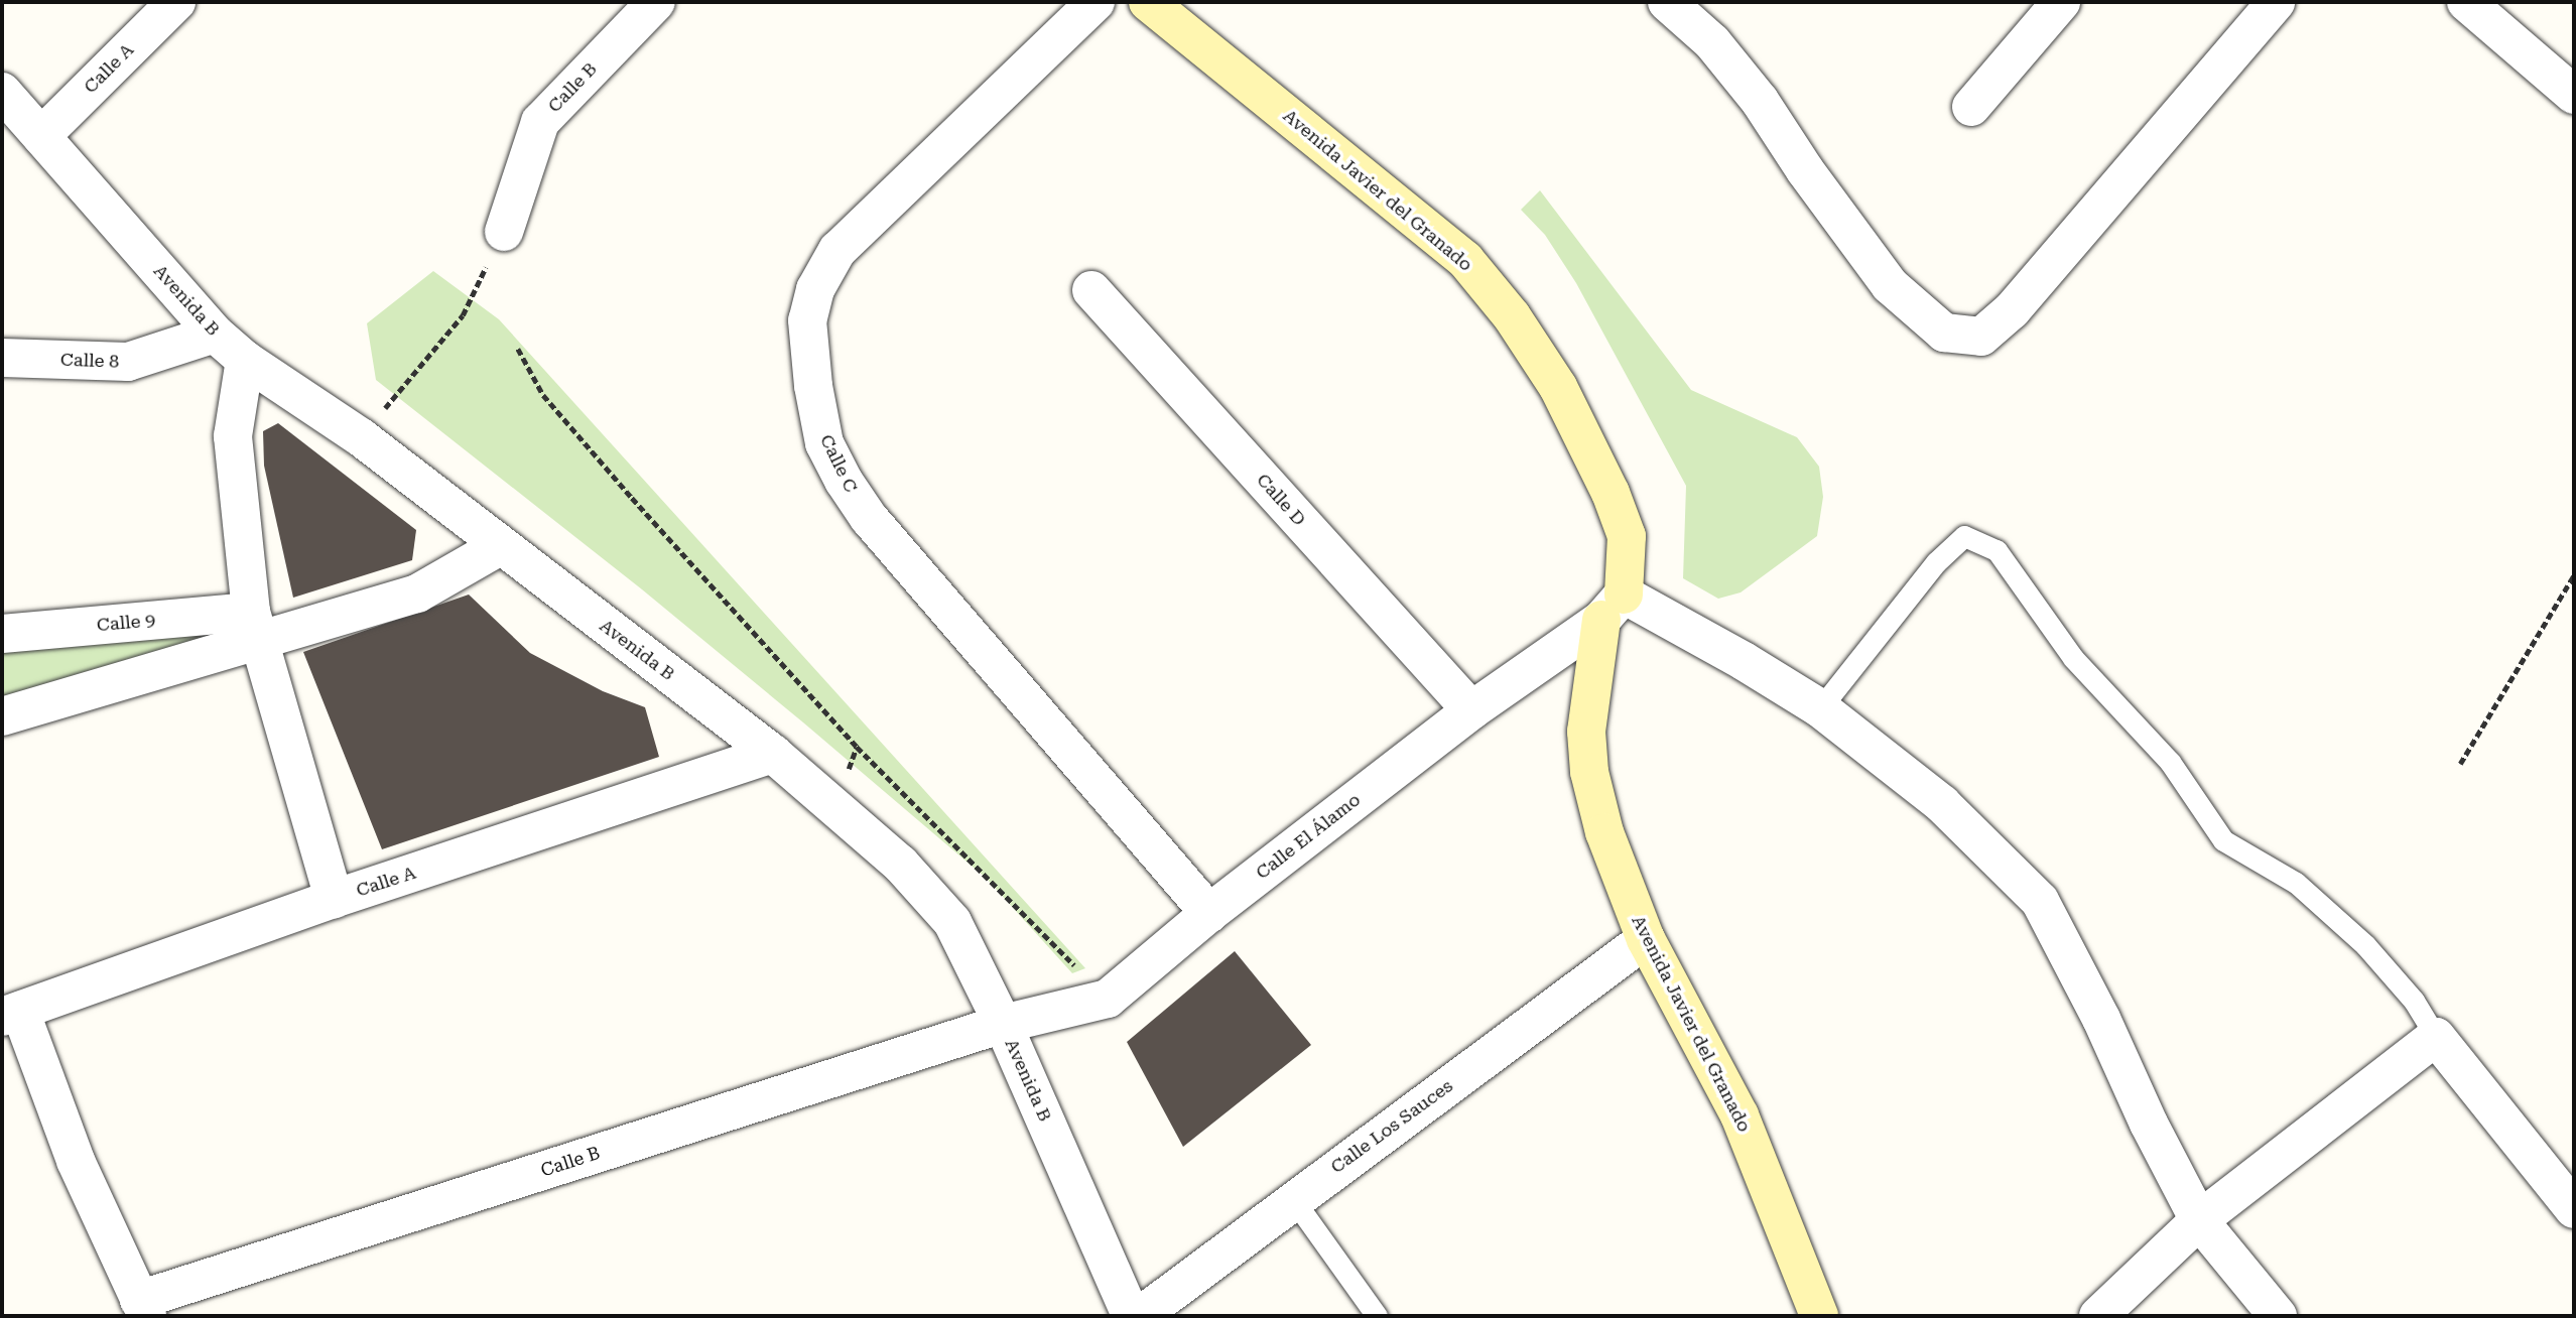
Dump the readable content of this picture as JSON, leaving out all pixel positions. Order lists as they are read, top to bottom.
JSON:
{
  "streets": {
    "street": [
      "Calle A",
      "Calle B",
      "Avenida Javier del Granado",
      "Avenida B",
      "Calle 8",
      "Calle C",
      "Calle D",
      "Calle 9",
      "Calle El Álamo",
      "Calle Los Sauces"
    ]
  },
  "crossings": [
    ["Calle A", "Avenida B"],
    ["Calle B", "Avenida B"],
    ["Calle B", "Calle El Álamo"],
    ["Avenida Javier del Granado", "Calle El Álamo"],
    ["Avenida Javier del Granado", "Calle Los Sauces"],
    ["Avenida B", "Calle 8"],
    ["Avenida B", "Calle El Álamo"],
    ["Calle C", "Calle El Álamo"],
    ["Calle D", "Calle El Álamo"]
  ]
}
